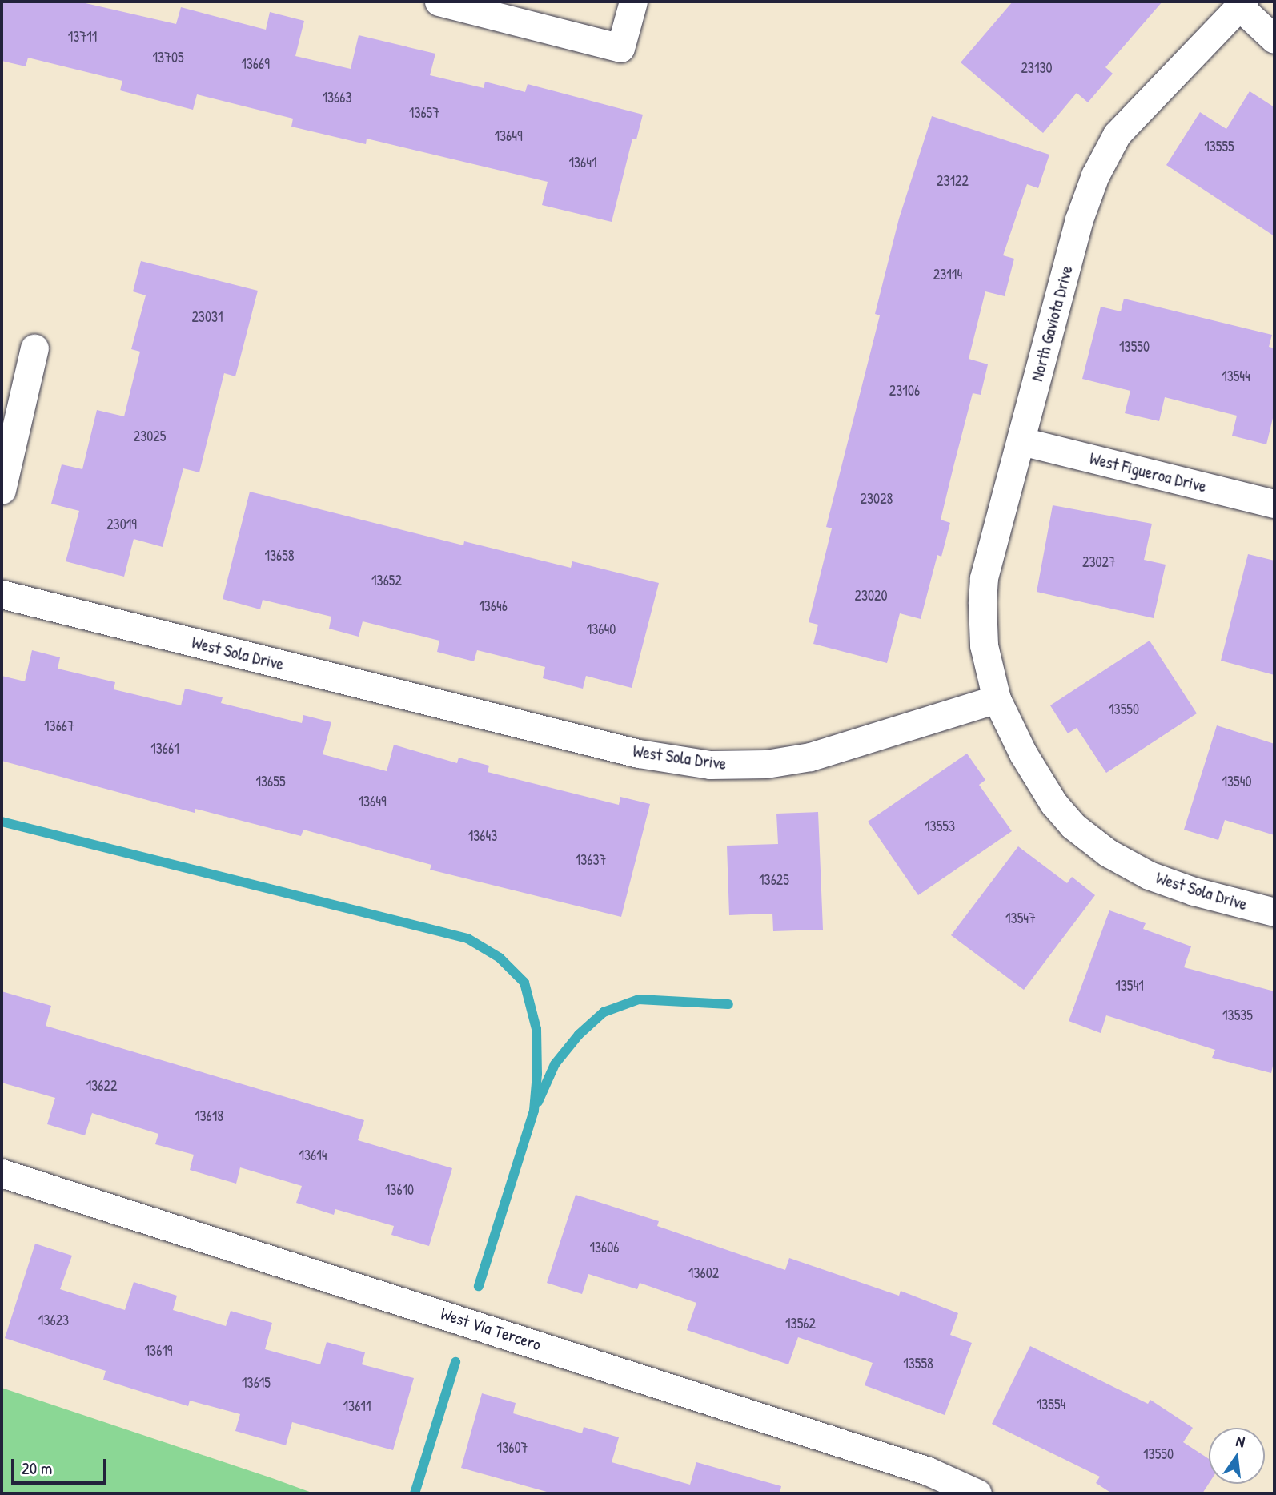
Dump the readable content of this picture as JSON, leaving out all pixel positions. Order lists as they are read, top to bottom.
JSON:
{
  "streets": {
    "street": [
      "North Gaviota Drive",
      "West Figueroa Drive",
      "West Sola Drive",
      "West Via Tercero"
    ]
  },
  "crossings": [
    ["North Gaviota Drive", "West Figueroa Drive"],
    ["North Gaviota Drive", "West Sola Drive"]
  ],
  "house_numbers": [
    "13711",
    "13705",
    "13669",
    "23130",
    "13663",
    "13657",
    "13649",
    "13555",
    "13641",
    "23122",
    "23114",
    "23031",
    "13550",
    "13544",
    "23106",
    "23025",
    "23028",
    "23019",
    "13658",
    "23027",
    "13652",
    "23020",
    "13646",
    "13640",
    "13550",
    "13667",
    "13661",
    "13655",
    "13540",
    "13649",
    "13553",
    "13643",
    "13637",
    "13625",
    "13547",
    "13541",
    "13535",
    "13622",
    "13618",
    "13614",
    "13610",
    "13606",
    "13602",
    "13623",
    "13562",
    "13619",
    "13558",
    "13615",
    "13554",
    "13611",
    "13607",
    "13550"
  ],
  "scale_bar": "20 m",
  "north": "top"
}
